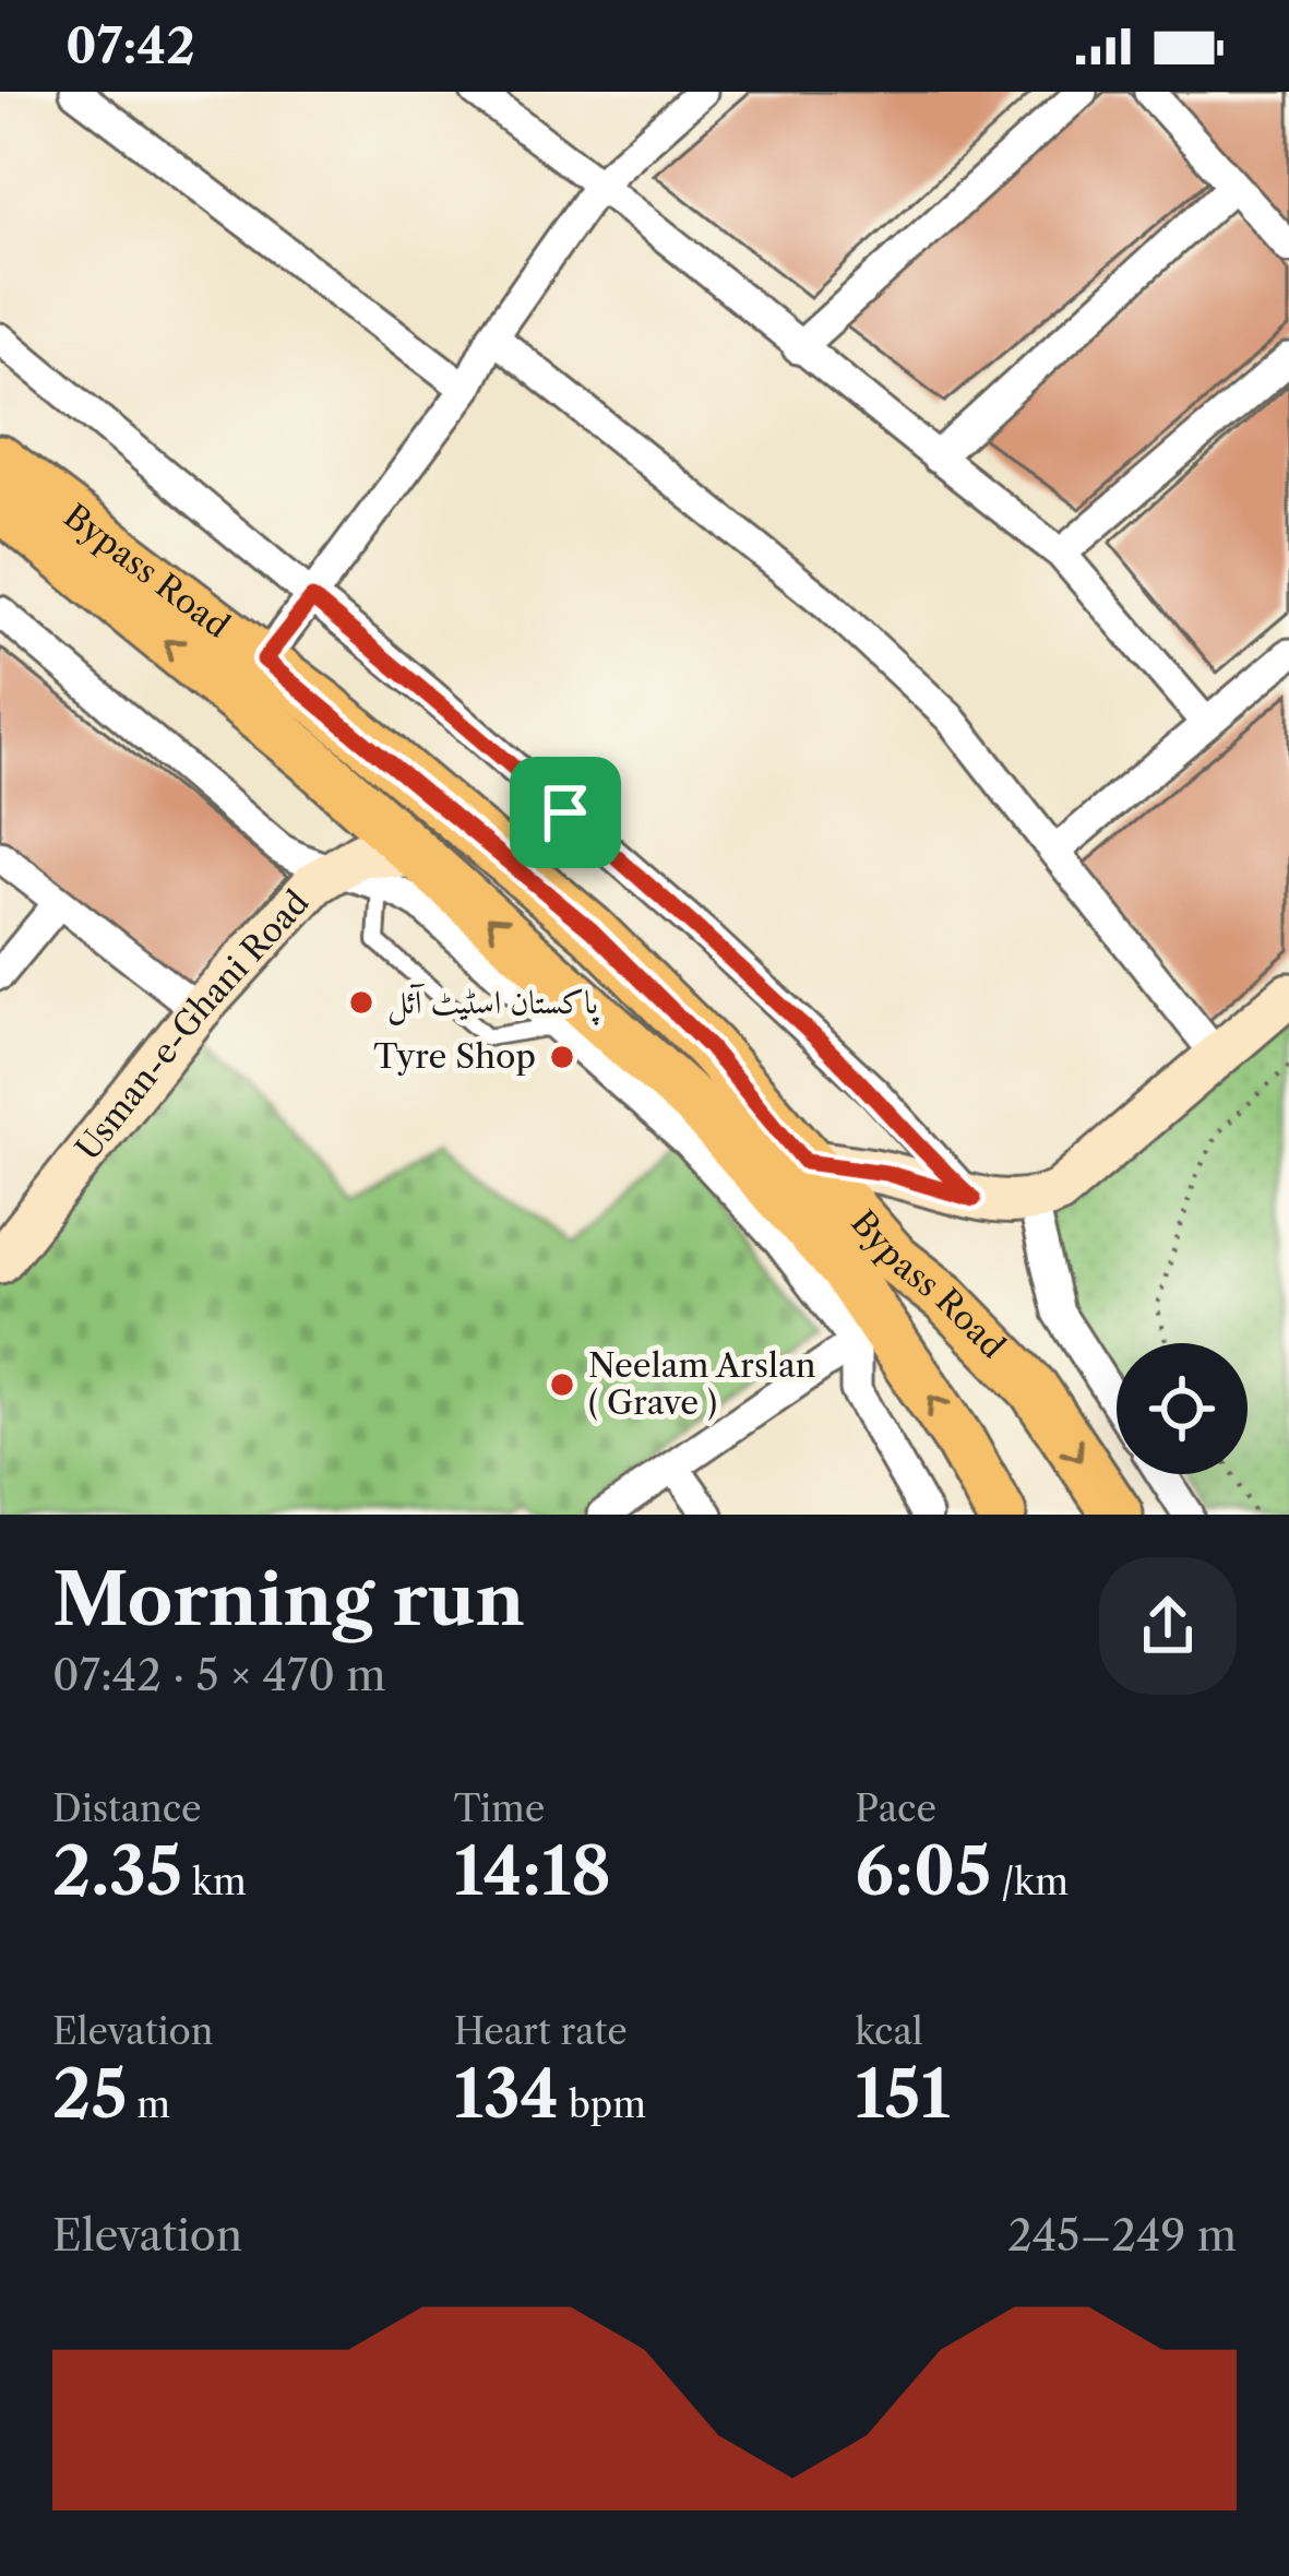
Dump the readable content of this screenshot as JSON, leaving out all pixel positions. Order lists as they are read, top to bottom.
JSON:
{
  "streets": {
    "main road": ["Bypass Road", "Usman-e-Ghani Road"]
  },
  "places": ["پاکستان اسٹیٹ آئل", "Tyre Shop", "Neelam Arslan ( Grave )"],
  "page": {
    "status": "07:42",
    "heading": ["Morning run", "07:42 · 5 × 470 m"],
    "stats": [
      ["Distance", "2.35 km"],
      ["Time", "14:18"],
      ["Pace", "6:05 /km"],
      ["Elevation", "25 m"],
      ["Heart rate", "134 bpm"],
      ["kcal", "151"]
    ],
    "chart": ["Elevation", "245–249 m"]
  }
}
